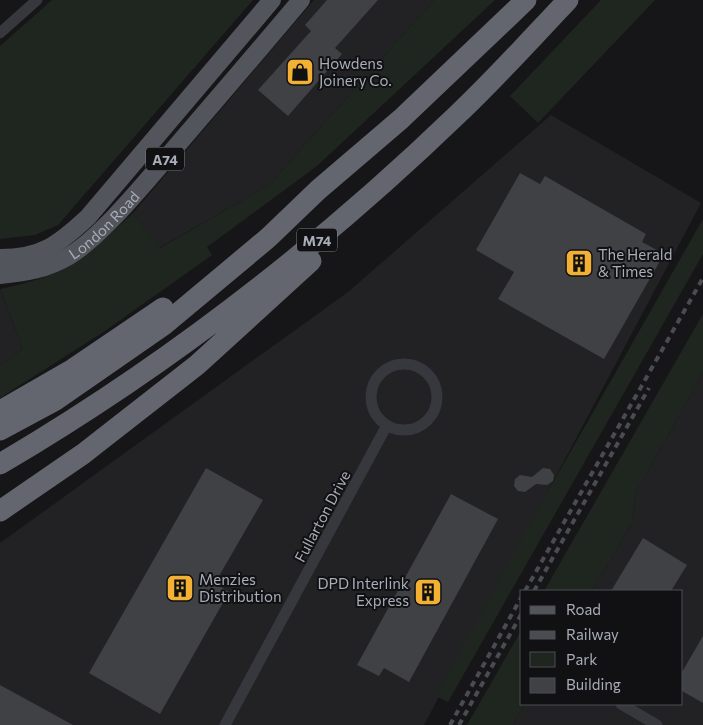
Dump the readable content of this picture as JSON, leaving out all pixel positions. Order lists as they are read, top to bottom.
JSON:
{
  "streets": {
    "highway": ["M74"],
    "main road": ["A74", "London Road"],
    "street": ["Fullarton Drive"]
  },
  "places": {
    "shop": ["Howdens Joinery Co."],
    "building": ["The Herald & Times", "Menzies Distribution", "DPD Interlink Express"]
  },
  "legend": [
    "Road",
    "Railway",
    "Park",
    "Building"
  ]
}
